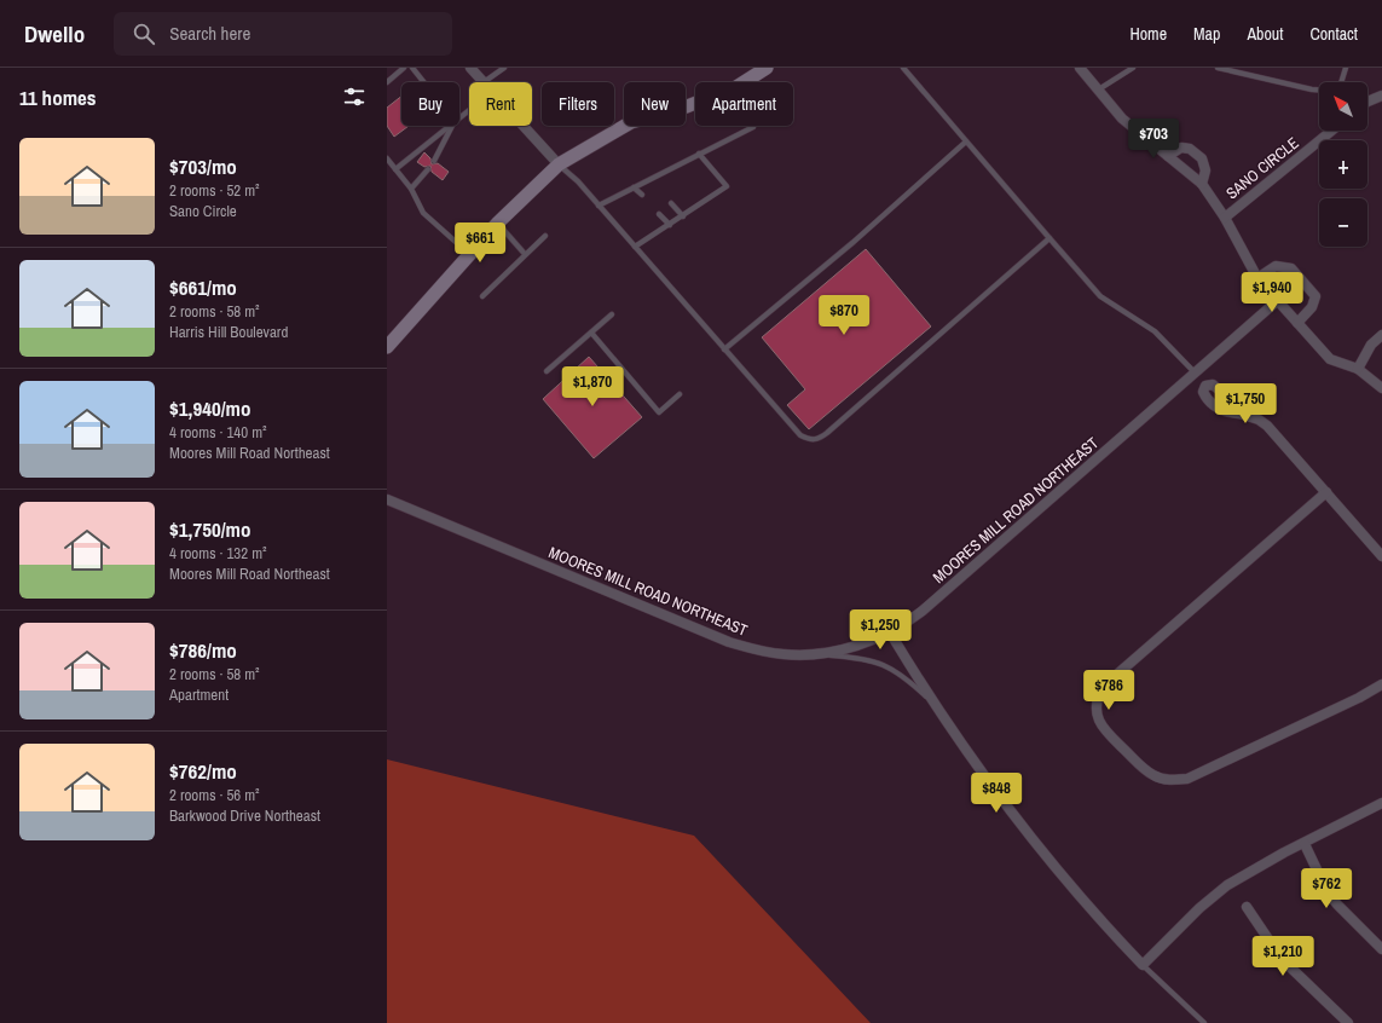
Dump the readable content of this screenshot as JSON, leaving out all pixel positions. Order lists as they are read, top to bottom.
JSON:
{
  "streets": {
    "street": ["SANO CIRCLE", "MOORES MILL ROAD NORTHEAST"]
  },
  "north": "top left",
  "page": {
    "header": "Dwello",
    "search": "Search here",
    "nav": [
      "Home",
      "Map",
      "About",
      "Contact"
    ],
    "heading": "11 homes",
    "map_buttons": ["+", "−"],
    "chip": [
      "Buy",
      "Rent",
      "Filters",
      "New",
      "Apartment"
    ],
    "price": [
      "$703",
      "$661",
      "$1,940",
      "$870",
      "$1,870",
      "$1,750",
      "$1,250",
      "$786",
      "$848",
      "$762",
      "$1,210"
    ],
    "list": [
      {
        "name": "$703/mo",
        "note": "2 rooms · 52 m² · Sano Circle"
      },
      {
        "name": "$661/mo",
        "note": "2 rooms · 58 m² · Harris Hill Boulevard"
      },
      {
        "name": "$1,940/mo",
        "note": "4 rooms · 140 m² · Moores Mill Road Northeast"
      },
      {
        "name": "$1,750/mo",
        "note": "4 rooms · 132 m² · Moores Mill Road Northeast"
      },
      {
        "name": "$786/mo",
        "note": "2 rooms · 58 m² · Apartment"
      },
      {
        "name": "$762/mo",
        "note": "2 rooms · 56 m² · Barkwood Drive Northeast"
      }
    ]
  }
}
